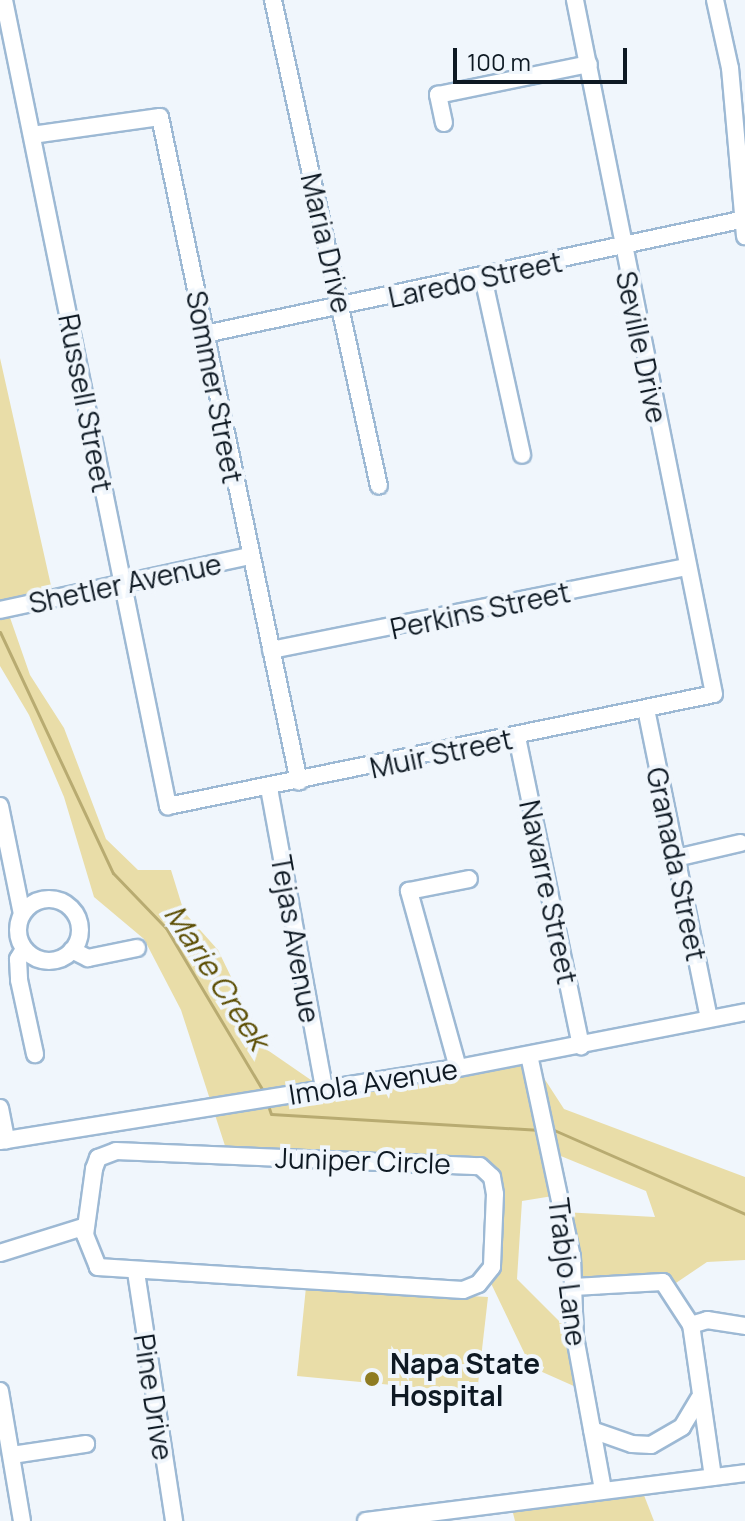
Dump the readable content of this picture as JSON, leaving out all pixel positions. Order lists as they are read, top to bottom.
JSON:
{
  "streets": {
    "street": [
      "Maria Drive",
      "Laredo Street",
      "Seville Drive",
      "Sommer Street",
      "Russell Street",
      "Shetler Avenue",
      "Perkins Street",
      "Muir Street",
      "Granada Street",
      "Navarre Street",
      "Tejas Avenue",
      "Imola Avenue",
      "Juniper Circle",
      "Trabjo Lane",
      "Pine Drive"
    ]
  },
  "crossings": [
    ["Maria Drive", "Laredo Street"],
    ["Laredo Street", "Seville Drive"],
    ["Laredo Street", "Sommer Street"],
    ["Seville Drive", "Perkins Street"],
    ["Seville Drive", "Muir Street"],
    ["Sommer Street", "Russell Street"],
    ["Sommer Street", "Shetler Avenue"],
    ["Sommer Street", "Perkins Street"],
    ["Sommer Street", "Muir Street"],
    ["Russell Street", "Shetler Avenue"],
    ["Russell Street", "Muir Street"],
    ["Muir Street", "Granada Street"],
    ["Muir Street", "Navarre Street"],
    ["Muir Street", "Tejas Avenue"],
    ["Granada Street", "Imola Avenue"],
    ["Navarre Street", "Imola Avenue"],
    ["Tejas Avenue", "Imola Avenue"],
    ["Imola Avenue", "Trabjo Lane"],
    ["Juniper Circle", "Pine Drive"]
  ],
  "water": ["Marie Creek"],
  "places": ["Napa State Hospital"],
  "scale_bar": "100 m"
}
